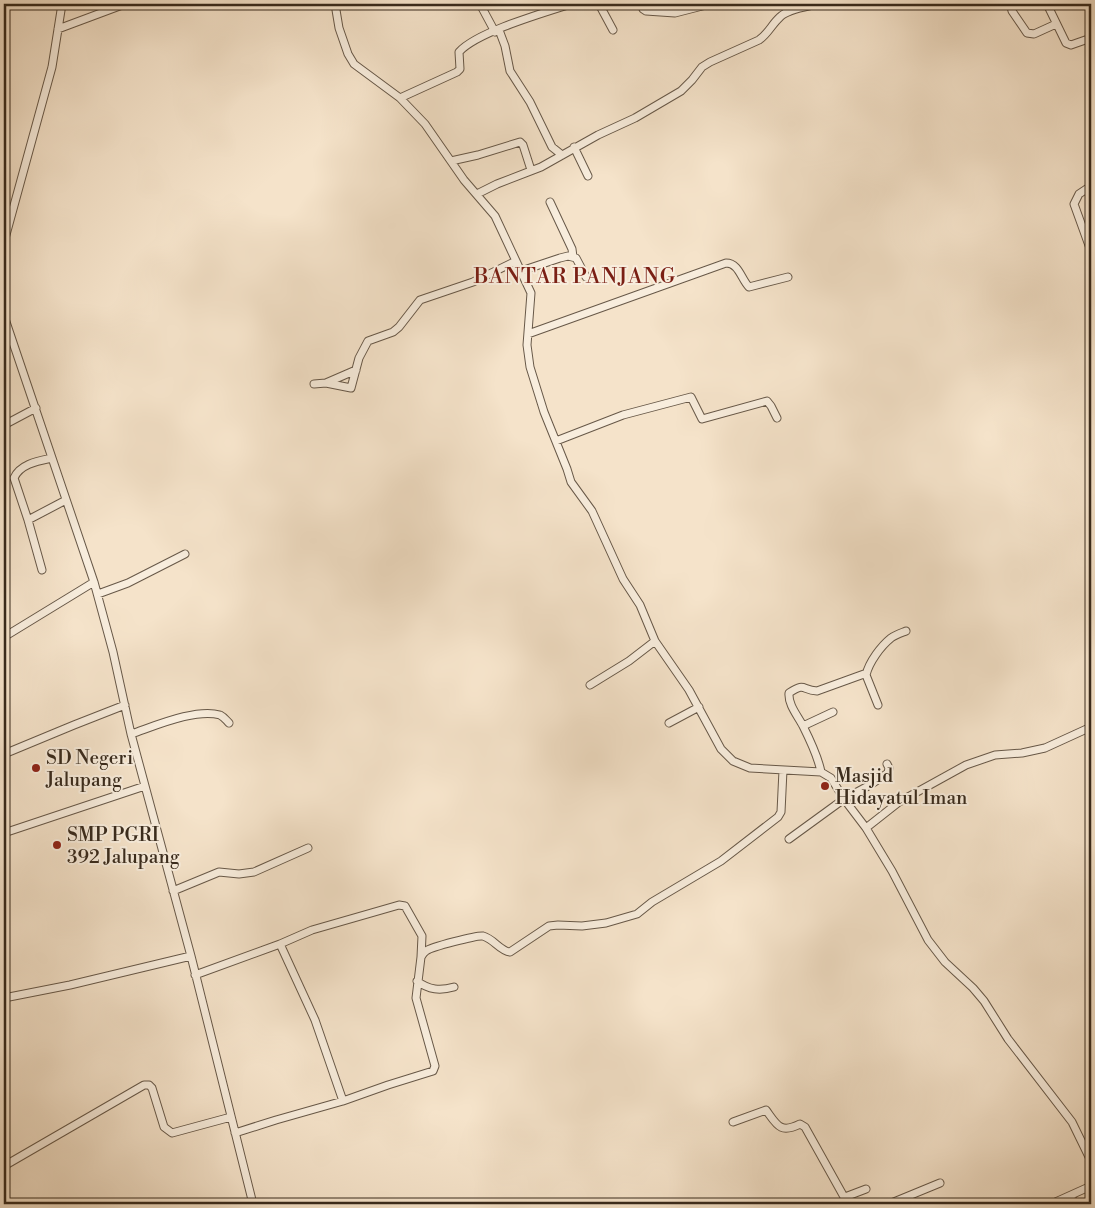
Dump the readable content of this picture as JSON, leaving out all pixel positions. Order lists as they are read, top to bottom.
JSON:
{
  "districts": ["BANTAR PANJANG"],
  "places": ["SD Negeri Jalupang", "Masjid Hidayatul Iman", "SMP PGRI 392 Jalupang"]
}
